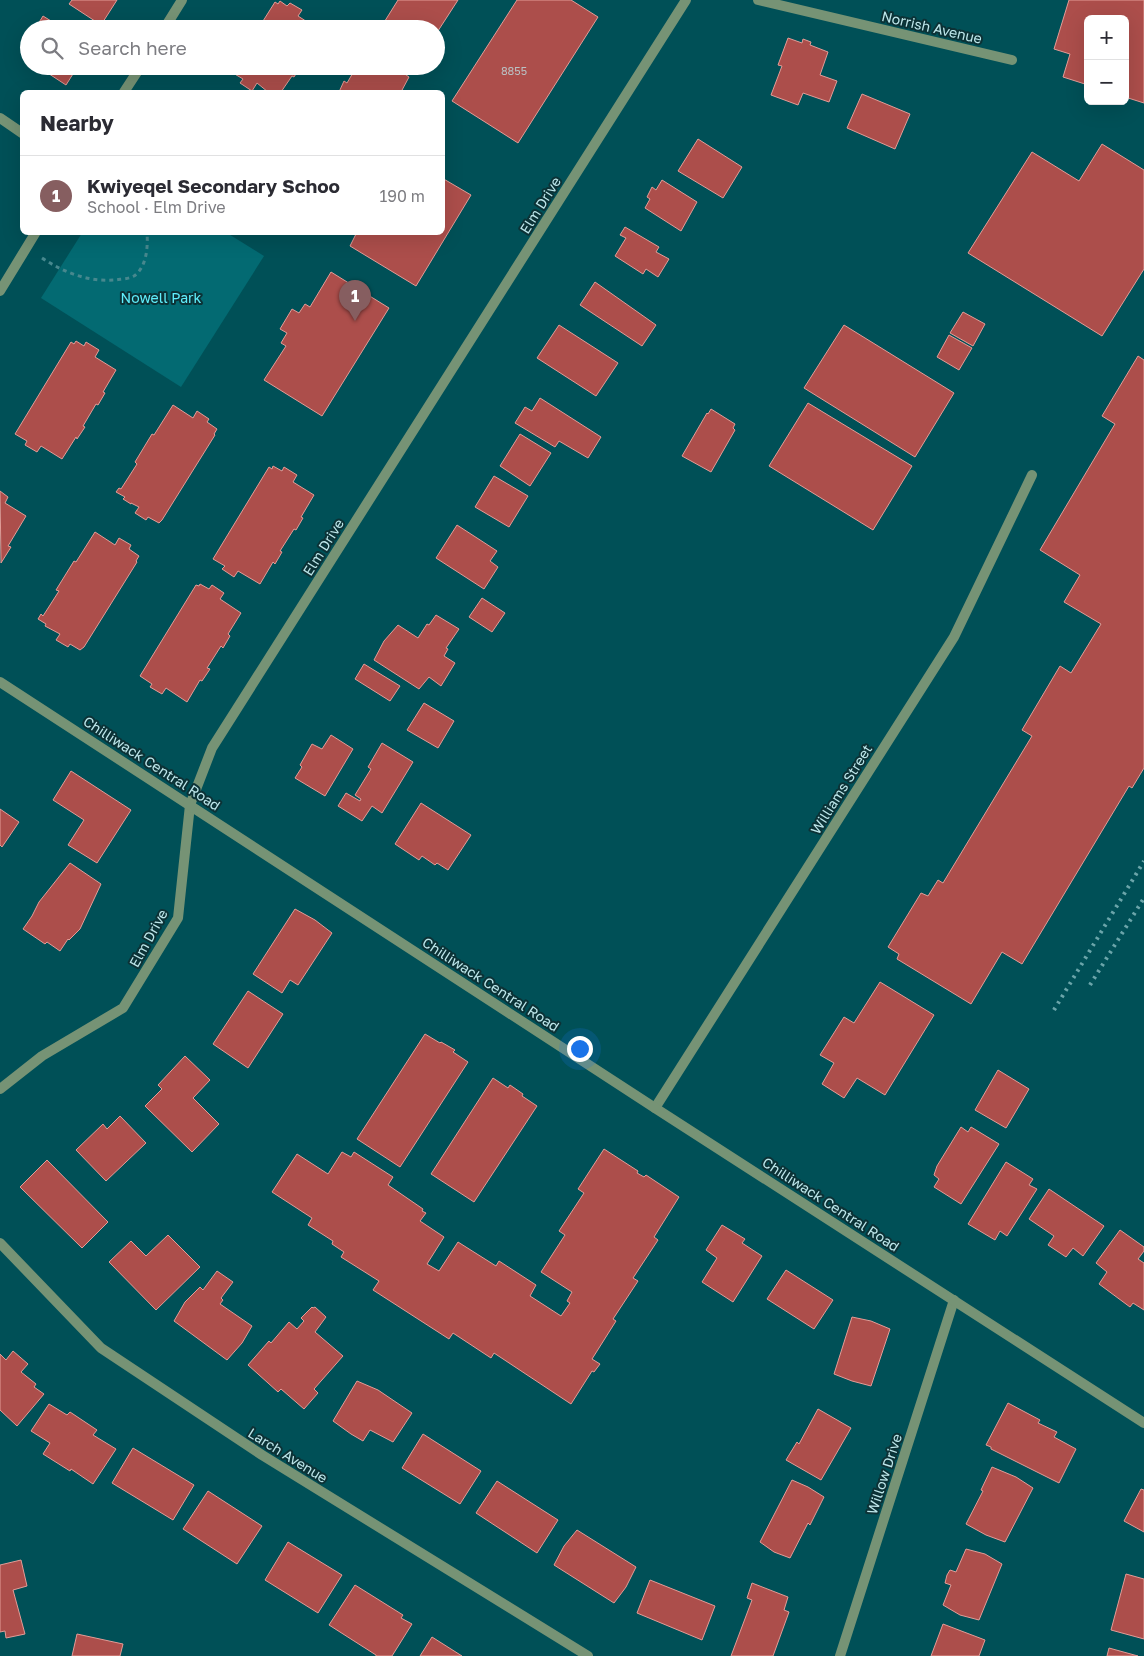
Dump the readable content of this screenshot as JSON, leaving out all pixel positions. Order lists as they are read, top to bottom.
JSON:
{
  "streets": {
    "street": [
      "Norrish Avenue",
      "Elm Drive",
      "Chilliwack Central Road",
      "Williams Street",
      "Larch Avenue",
      "Willow Drive"
    ]
  },
  "crossings": [
    ["Elm Drive", "Chilliwack Central Road"],
    ["Chilliwack Central Road", "Williams Street"],
    ["Chilliwack Central Road", "Willow Drive"]
  ],
  "parks": ["Nowell Park"],
  "house_numbers": ["8855"],
  "page": {
    "map_buttons": ["+", "−"],
    "search": "Search here",
    "heading": "Nearby",
    "list": [
      {
        "mark": "1",
        "name": "Kwiyeqel Secondary Schoo",
        "note": "School · Elm Drive",
        "value": "190 m"
      }
    ],
    "pins": "1"
  }
}
